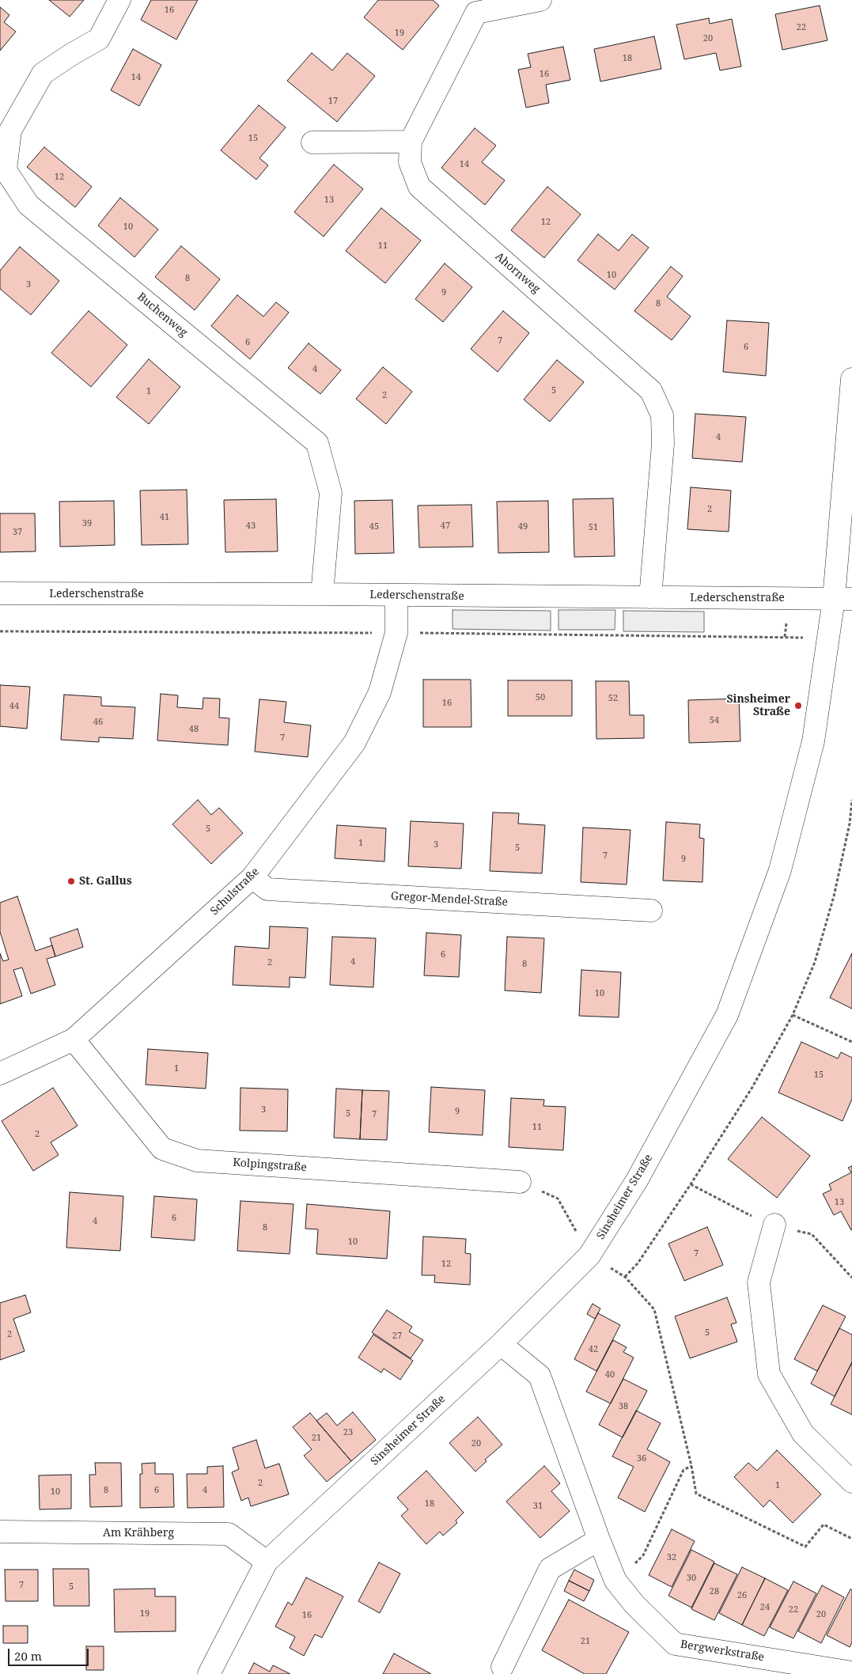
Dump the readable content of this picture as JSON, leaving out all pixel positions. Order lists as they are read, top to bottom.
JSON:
{
  "streets": {
    "street": [
      "Ahornweg",
      "Buchenweg",
      "Lederschenstraße",
      "Schulstraße",
      "Gregor-Mendel-Straße",
      "Kolpingstraße",
      "Sinsheimer Straße",
      "Am Krähberg",
      "Bergwerkstraße"
    ]
  },
  "crossings": [
    ["Ahornweg", "Lederschenstraße"],
    ["Buchenweg", "Lederschenstraße"],
    ["Lederschenstraße", "Schulstraße"],
    ["Lederschenstraße", "Sinsheimer Straße"],
    ["Schulstraße", "Gregor-Mendel-Straße"],
    ["Schulstraße", "Kolpingstraße"],
    ["Sinsheimer Straße", "Am Krähberg"],
    ["Sinsheimer Straße", "Bergwerkstraße"]
  ],
  "places": ["Sinsheimer Straße", "St. Gallus"],
  "house_numbers": [
    "16",
    "22",
    "19",
    "20",
    "18",
    "16",
    "14",
    "17",
    "15",
    "14",
    "12",
    "13",
    "12",
    "10",
    "11",
    "10",
    "8",
    "3",
    "9",
    "8",
    "7",
    "6",
    "6",
    "4",
    "5",
    "1",
    "2",
    "4",
    "2",
    "41",
    "39",
    "43",
    "47",
    "45",
    "49",
    "51",
    "37",
    "50",
    "52",
    "16",
    "44",
    "54",
    "46",
    "48",
    "7",
    "5",
    "1",
    "3",
    "5",
    "7",
    "9",
    "6",
    "4",
    "2",
    "8",
    "10",
    "1",
    "15",
    "3",
    "9",
    "5",
    "7",
    "11",
    "2",
    "13",
    "6",
    "4",
    "8",
    "10",
    "7",
    "12",
    "5",
    "2",
    "27",
    "42",
    "40",
    "38",
    "23",
    "21",
    "20",
    "36",
    "2",
    "1",
    "8",
    "6",
    "4",
    "10",
    "18",
    "31",
    "32",
    "30",
    "7",
    "5",
    "28",
    "26",
    "24",
    "22",
    "19",
    "20",
    "16",
    "21"
  ],
  "scale_bar": "20 m"
}
